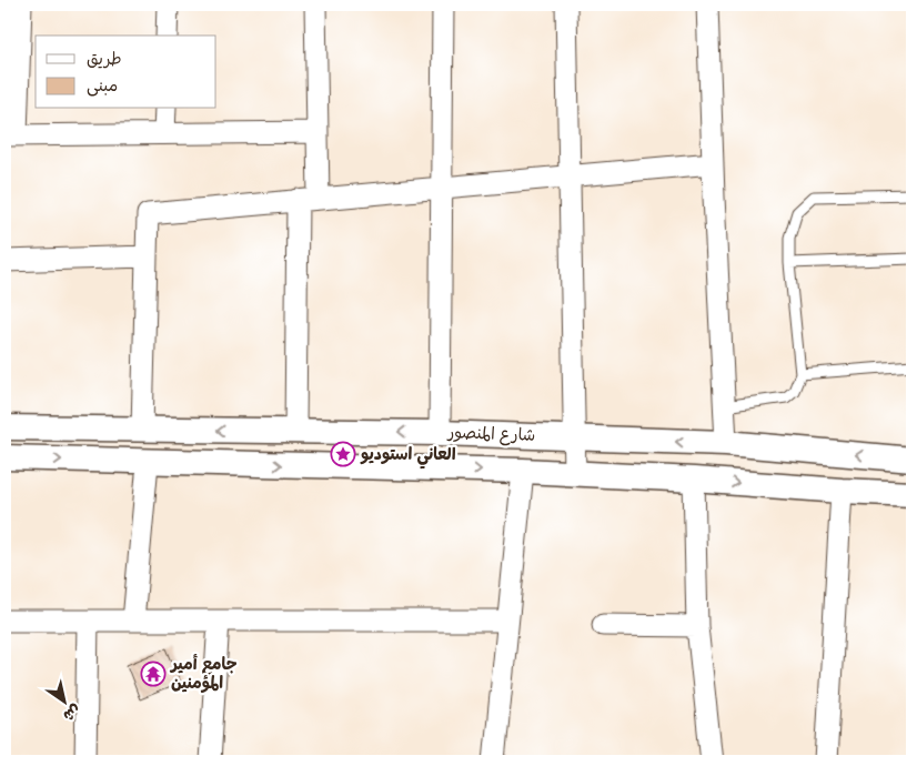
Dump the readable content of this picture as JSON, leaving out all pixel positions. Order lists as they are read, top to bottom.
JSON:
{
  "streets": {
    "street": ["شارع المنصور"]
  },
  "places": {
    "place": ["العاني استوديو"],
    "temple": ["جامع أمير المؤمنين"]
  },
  "legend": ["طريق", "مبنى"],
  "north": "bottom right"
}
